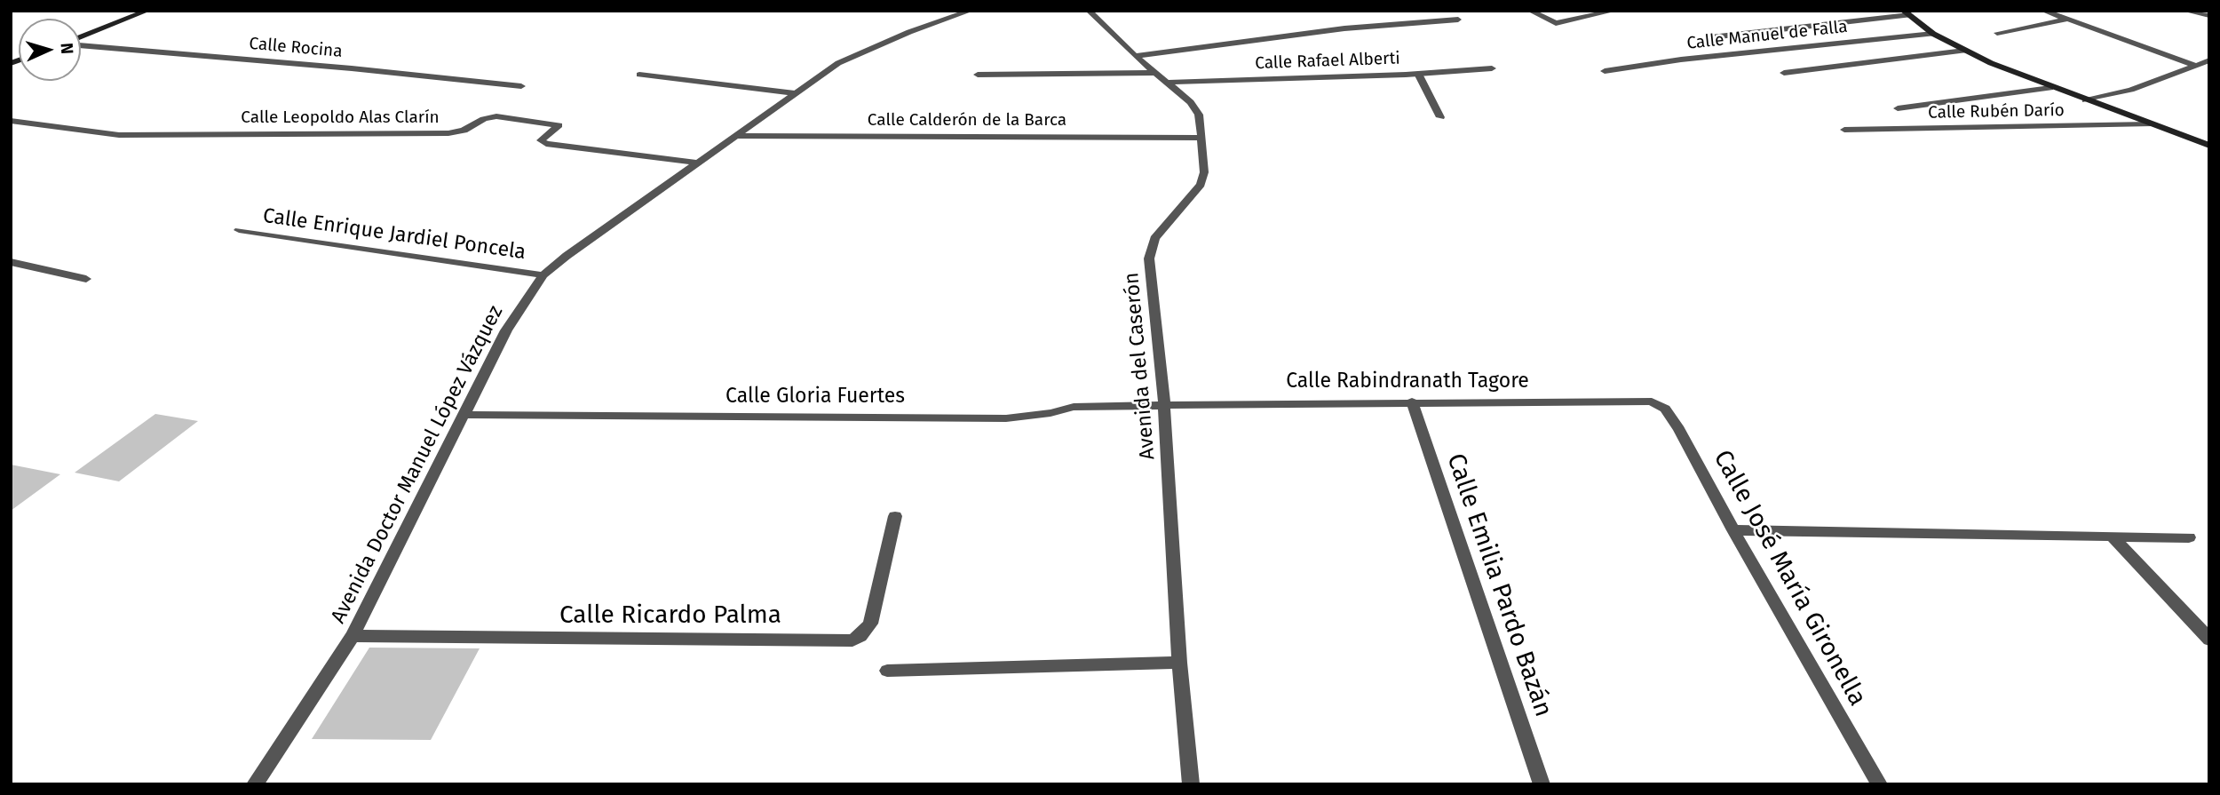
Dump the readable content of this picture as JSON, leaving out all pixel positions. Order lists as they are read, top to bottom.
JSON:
{
  "streets": {
    "street": [
      "Calle Manuel de Falla",
      "Calle Rocina",
      "Calle Rafael Alberti",
      "Calle Rubén Darío",
      "Calle Leopoldo Alas Clarín",
      "Calle Calderón de la Barca",
      "Calle Enrique Jardiel Poncela",
      "Avenida del Caserón",
      "Calle Rabindranath Tagore",
      "Calle Gloria Fuertes",
      "Avenida Doctor Manuel López Vázquez",
      "Calle José María Gironella",
      "Calle Emilia Pardo Bazán",
      "Calle Ricardo Palma"
    ]
  },
  "crossings": [
    ["Calle Rafael Alberti", "Avenida del Caserón"],
    ["Calle Leopoldo Alas Clarín", "Avenida Doctor Manuel López Vázquez"],
    ["Calle Calderón de la Barca", "Avenida del Caserón"],
    ["Calle Calderón de la Barca", "Avenida Doctor Manuel López Vázquez"],
    ["Calle Enrique Jardiel Poncela", "Avenida Doctor Manuel López Vázquez"],
    ["Avenida del Caserón", "Calle Rabindranath Tagore"],
    ["Avenida del Caserón", "Calle Gloria Fuertes"],
    ["Calle Rabindranath Tagore", "Calle Gloria Fuertes"],
    ["Calle Rabindranath Tagore", "Calle José María Gironella"],
    ["Calle Rabindranath Tagore", "Calle Emilia Pardo Bazán"],
    ["Calle Gloria Fuertes", "Avenida Doctor Manuel López Vázquez"],
    ["Avenida Doctor Manuel López Vázquez", "Calle Ricardo Palma"]
  ],
  "north": "right"
}
